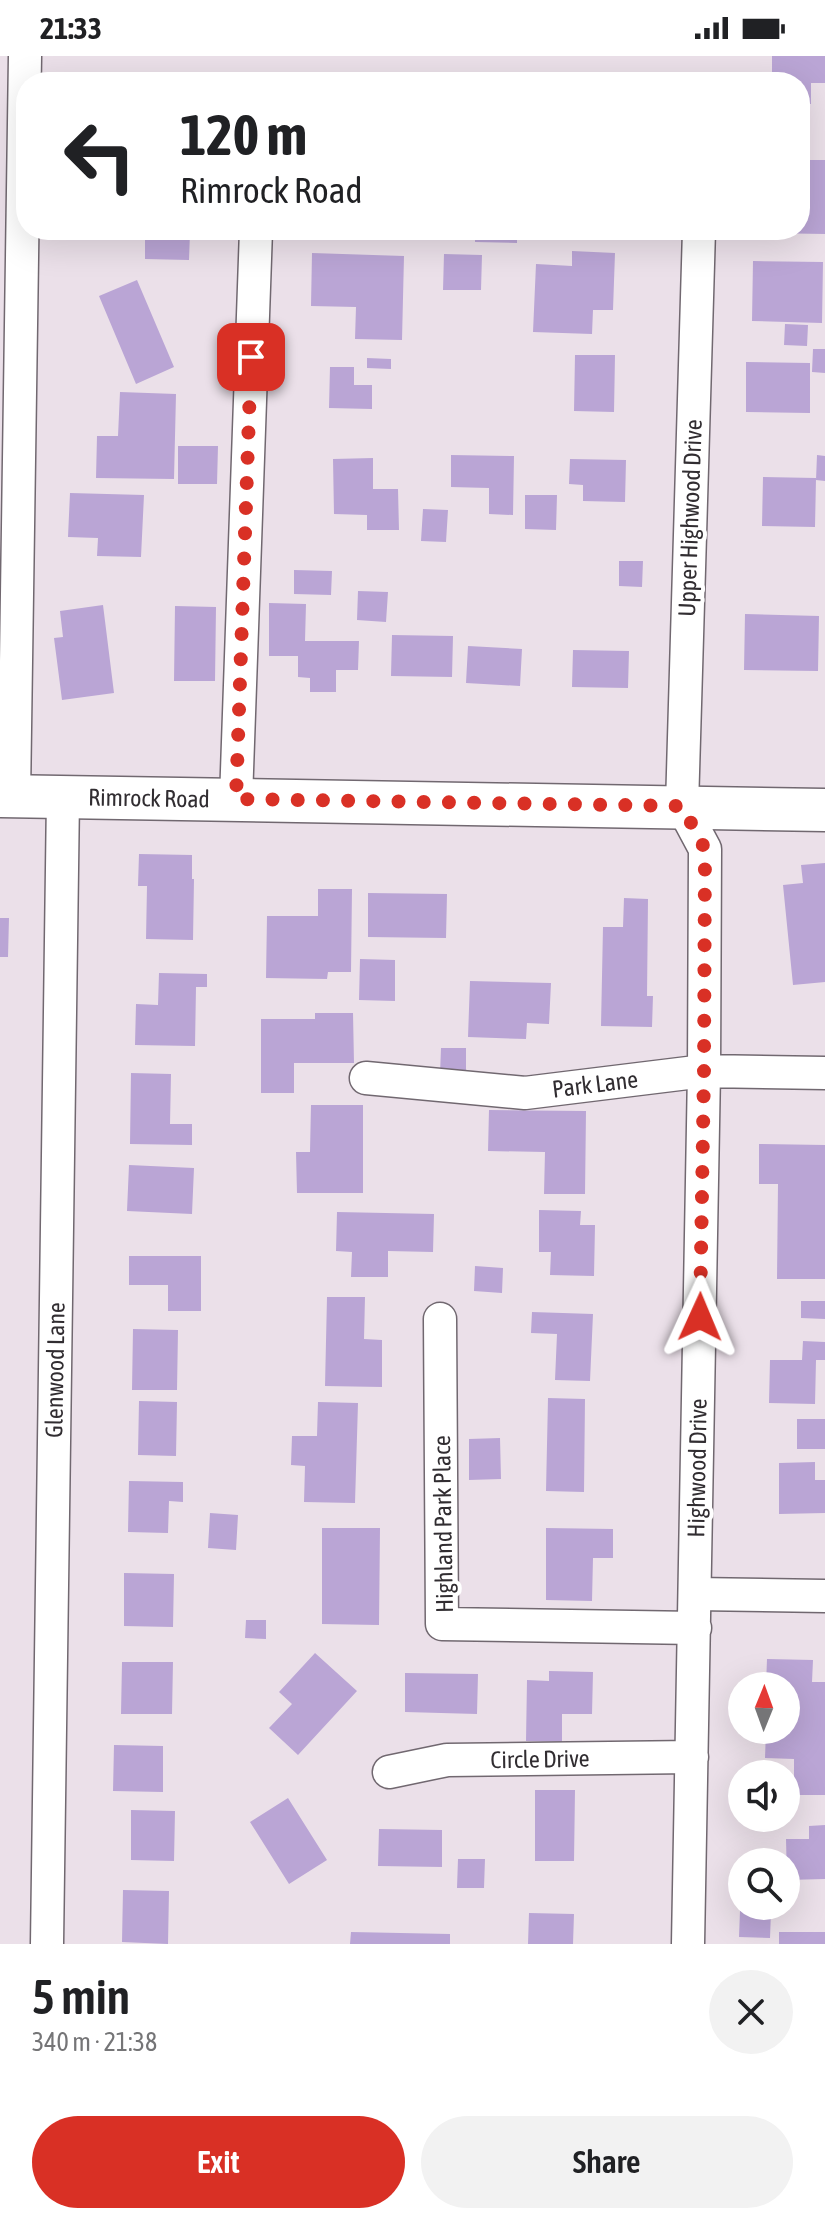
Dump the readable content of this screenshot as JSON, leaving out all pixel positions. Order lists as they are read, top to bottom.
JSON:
{
  "streets": {
    "main road": ["Rimrock Road"],
    "street": [
      "Upper Highwood Drive",
      "Park Lane",
      "Glenwood Lane",
      "Highwood Drive",
      "Highland Park Place",
      "Circle Drive"
    ]
  },
  "crossings": [
    ["Upper Highwood Drive", "Rimrock Road"],
    ["Upper Highwood Drive", "Highwood Drive"],
    ["Rimrock Road", "Glenwood Lane"],
    ["Rimrock Road", "Highwood Drive"],
    ["Park Lane", "Highwood Drive"],
    ["Highwood Drive", "Highland Park Place"],
    ["Highwood Drive", "Circle Drive"]
  ],
  "north": "top",
  "page": {
    "status": "21:33",
    "turn": ["120 m", "Rimrock Road"],
    "heading": ["5 min", "340 m · 21:38"],
    "buttons": ["Exit", "Share"]
  }
}
